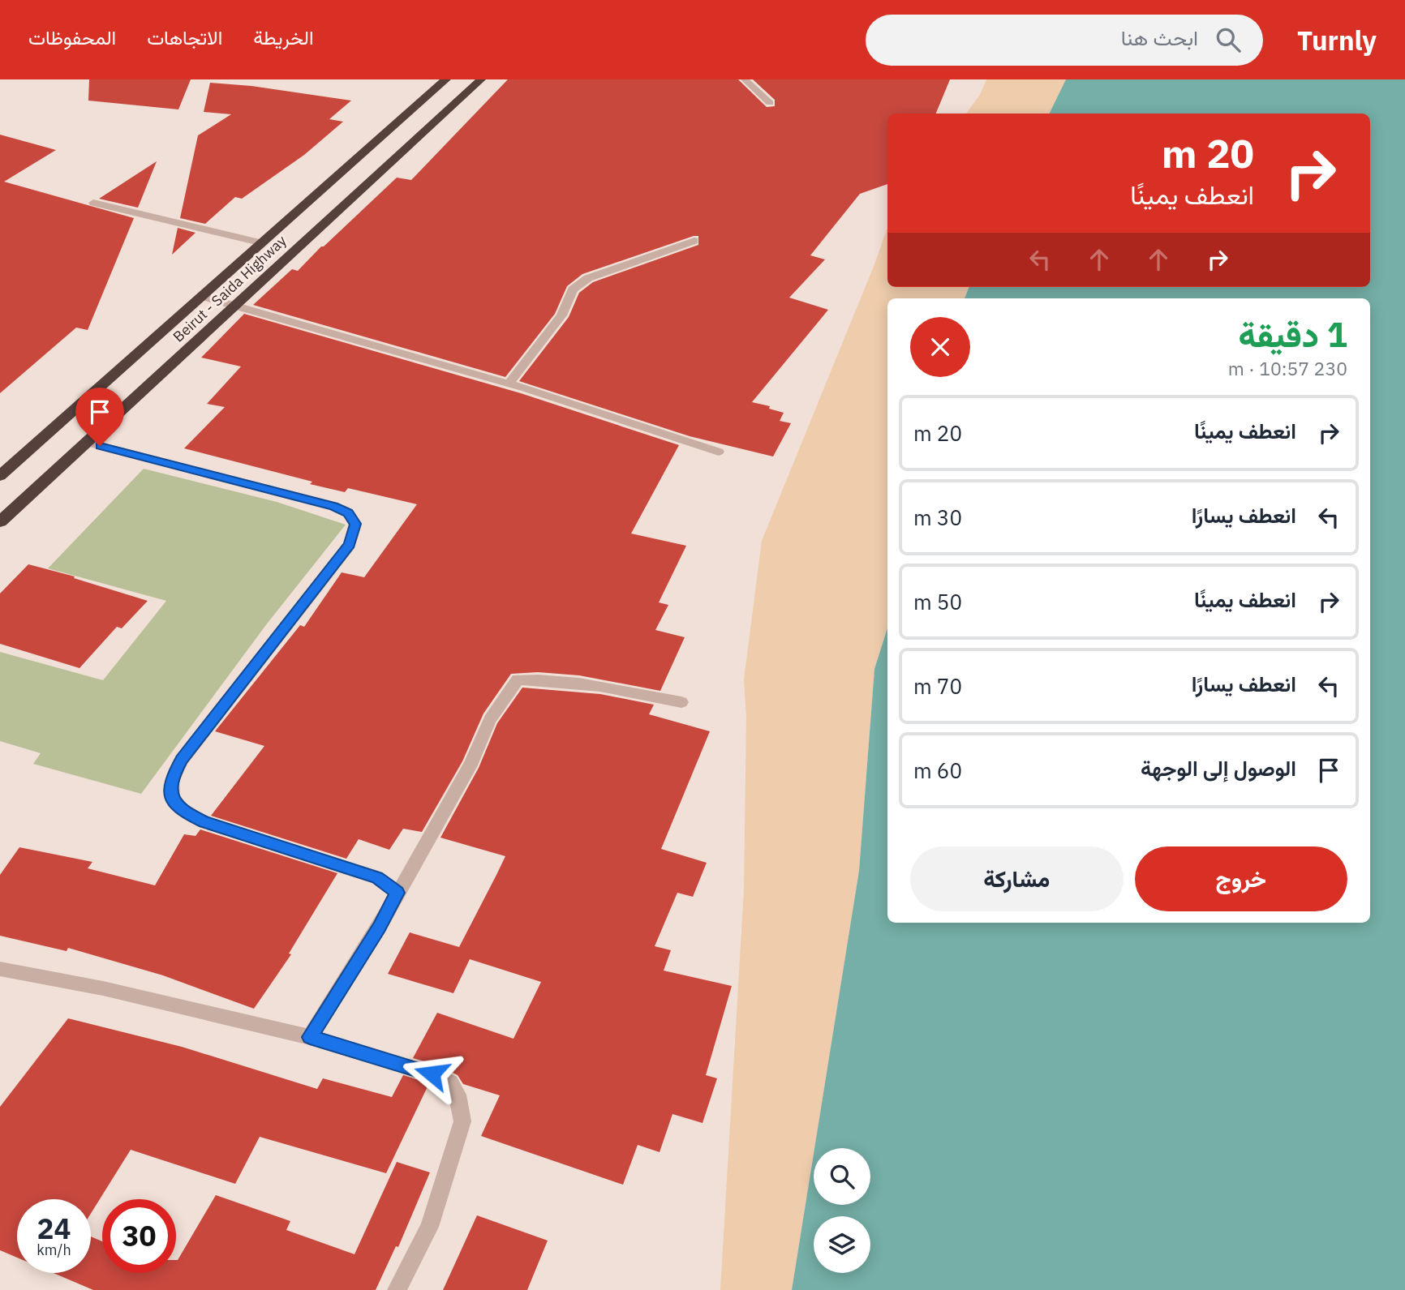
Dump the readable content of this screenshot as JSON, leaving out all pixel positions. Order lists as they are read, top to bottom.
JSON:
{
  "streets": {
    "highway": ["Beirut - Saida Highway"]
  },
  "page": {
    "header": "Turnly",
    "search": "ابحث هنا",
    "nav": ["الخريطة", "الاتجاهات", "المحفوظات"],
    "turn": ["20 m", "انعطف يمينًا"],
    "heading": ["1 دقيقة", "230 m · 10:57"],
    "list": [
      {
        "name": "انعطف يمينًا",
        "value": "20 m"
      },
      {
        "name": "انعطف يسارًا",
        "value": "30 m"
      },
      {
        "name": "انعطف يمينًا",
        "value": "50 m"
      },
      {
        "name": "انعطف يسارًا",
        "value": "70 m"
      },
      {
        "name": "الوصول إلى الوجهة",
        "value": "60 m"
      }
    ],
    "buttons": ["خروج", "مشاركة"],
    "speed": "24 km/h",
    "limit": "30"
  }
}
